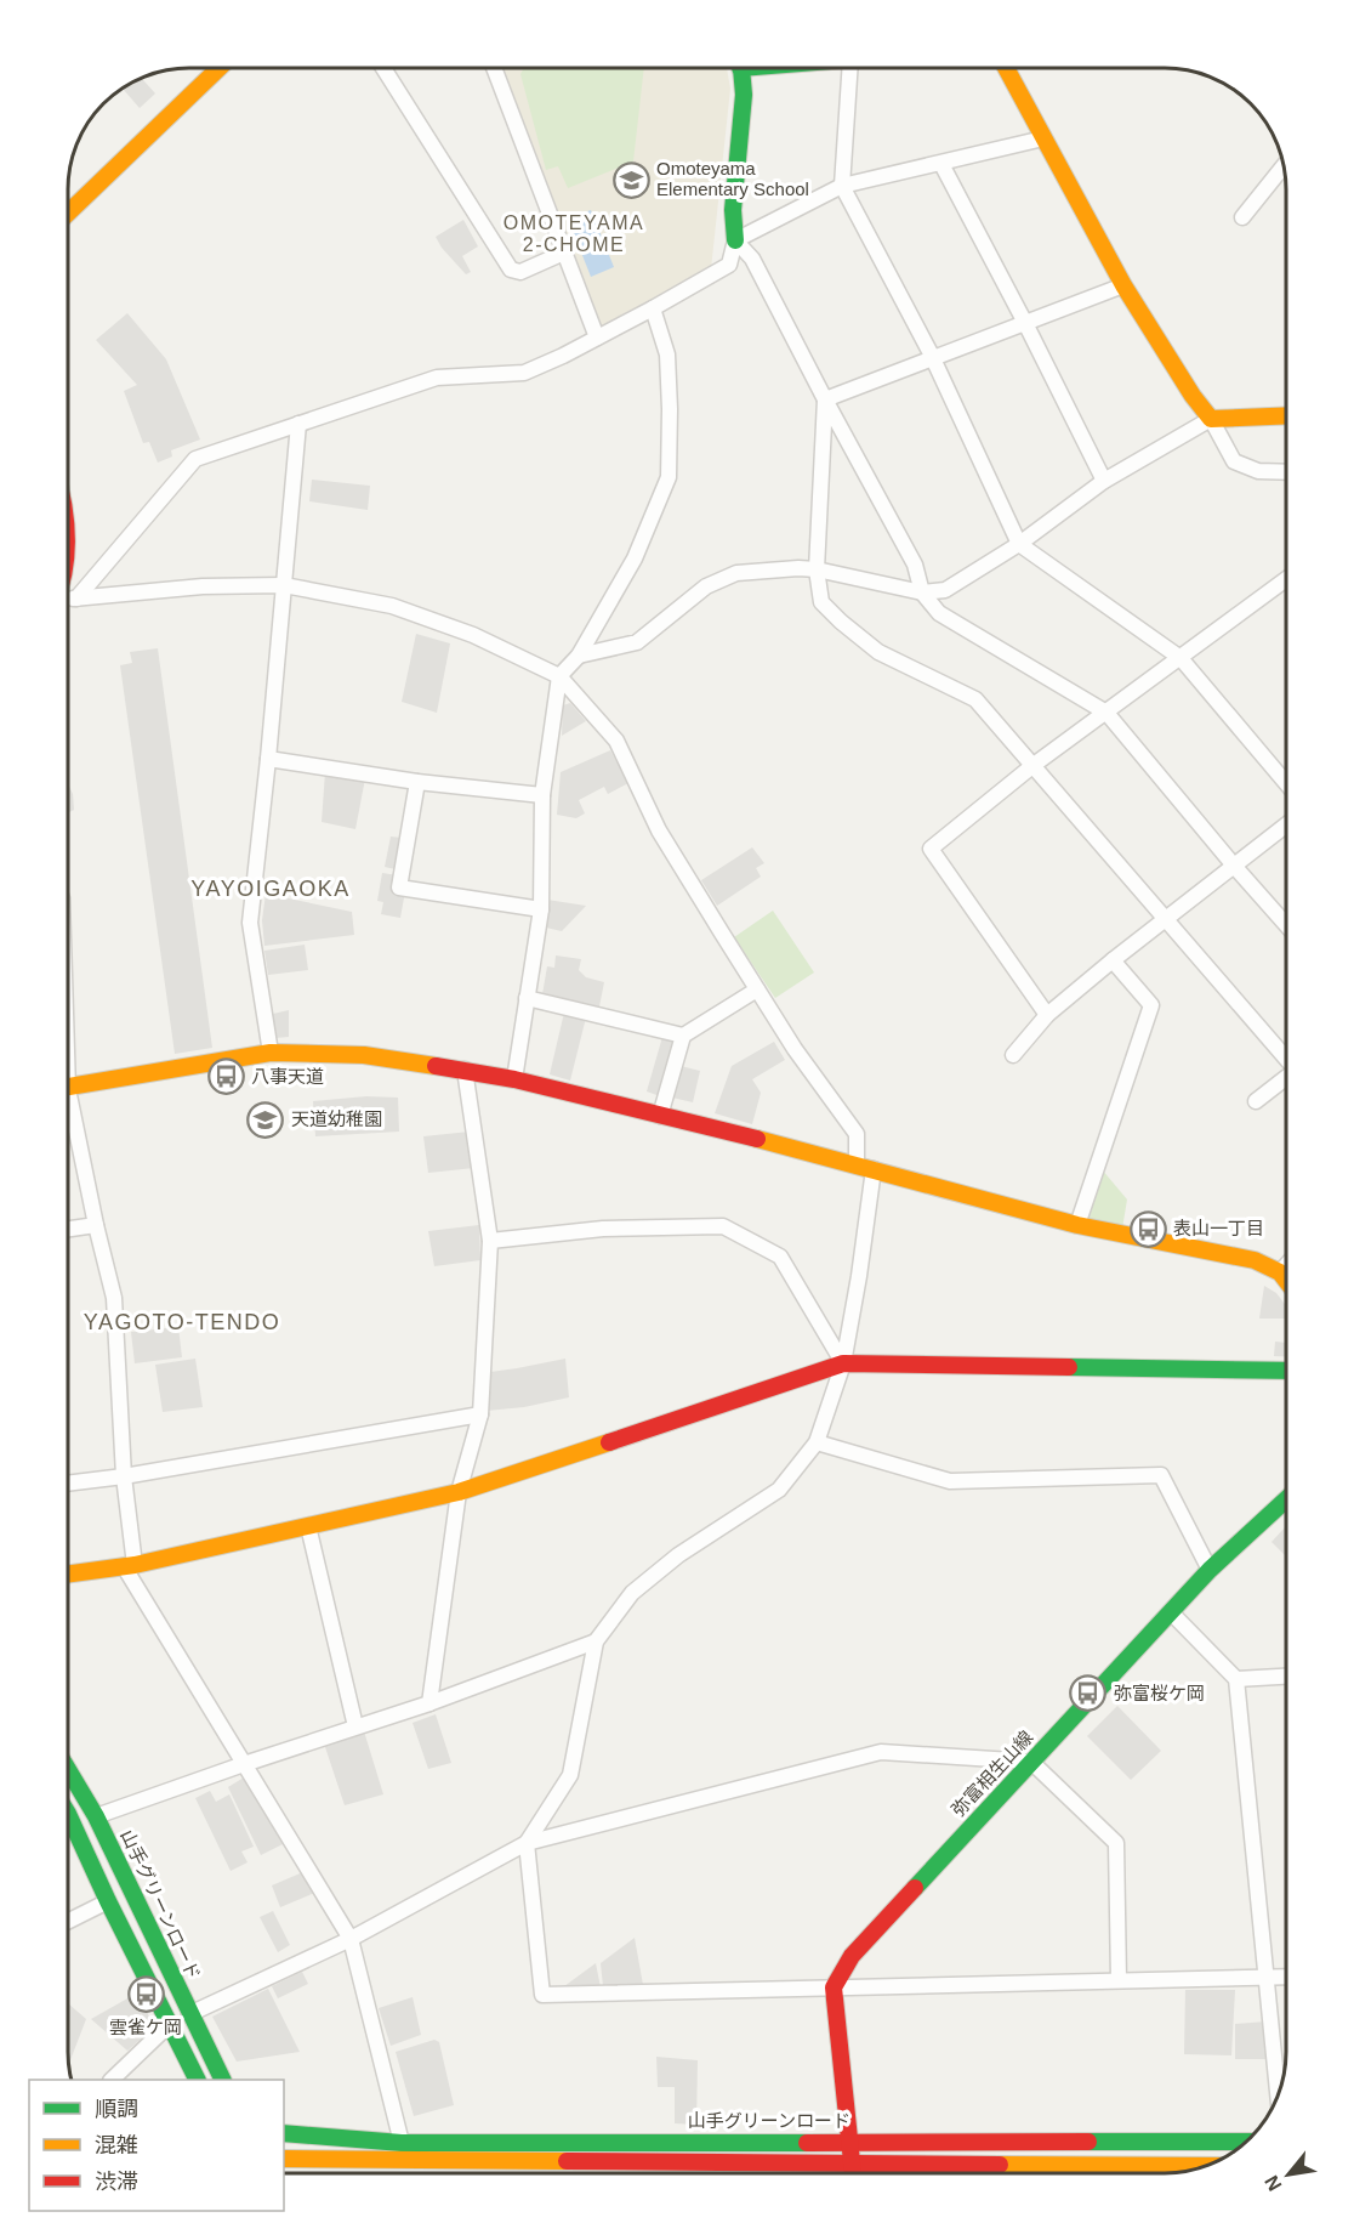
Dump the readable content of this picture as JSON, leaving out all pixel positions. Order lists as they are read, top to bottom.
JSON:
{
  "streets": {
    "street": ["弥富相生山線", "山手グリーンロード"]
  },
  "districts": ["OMOTEYAMA 2-CHOME", "YAYOIGAOKA", "YAGOTO-TENDO"],
  "places": {
    "school or university": ["Omoteyama Elementary School", "天道幼稚園"],
    "bus stop": [
      "八事天道",
      "表山一丁目",
      "弥富桜ケ岡",
      "雲雀ケ岡"
    ]
  },
  "legend": ["順調", "混雑", "渋滞"],
  "north": "bottom left"
}
